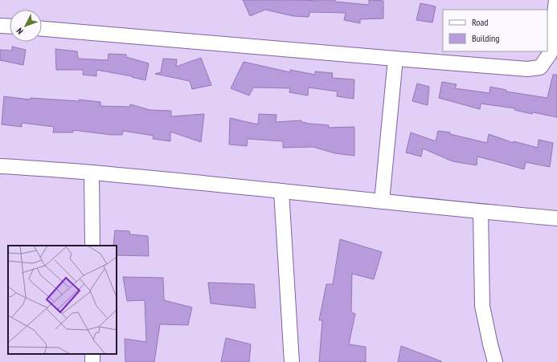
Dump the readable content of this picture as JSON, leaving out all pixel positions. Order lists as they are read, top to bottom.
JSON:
{
  "legend": ["Road", "Building"],
  "north": "bottom left"
}
